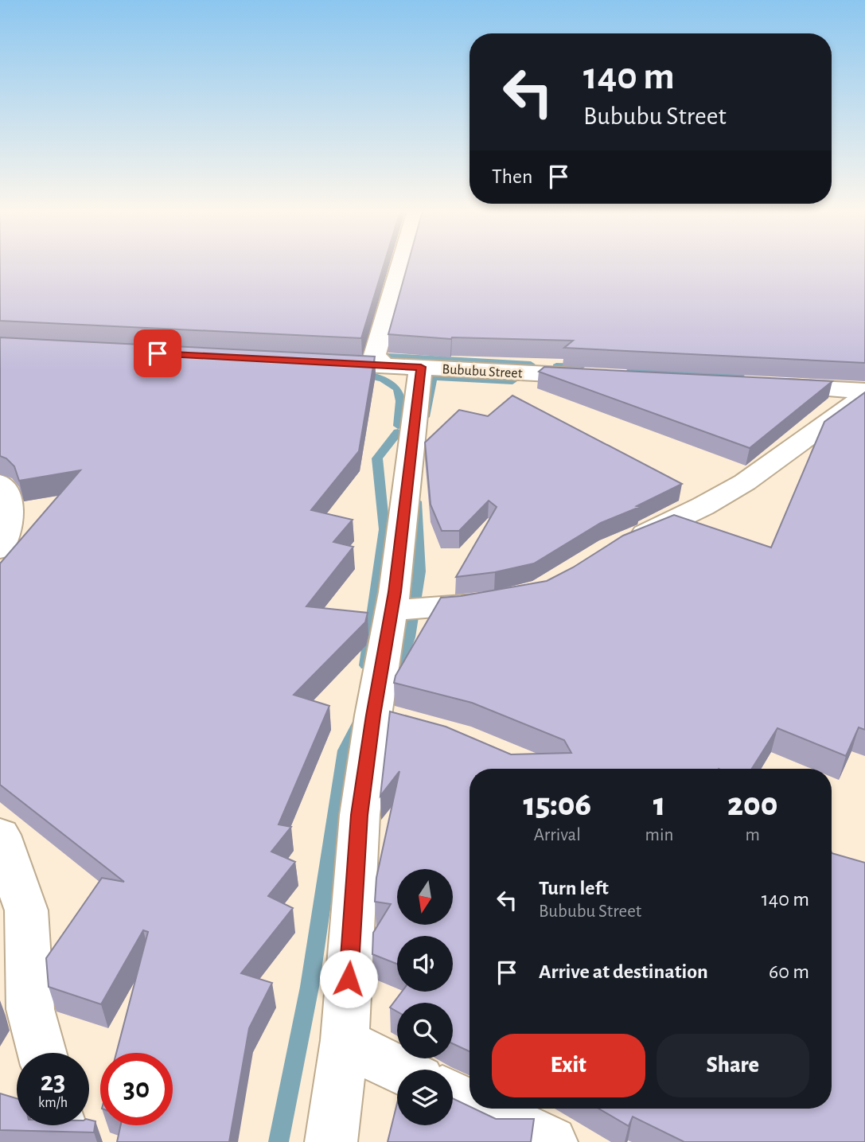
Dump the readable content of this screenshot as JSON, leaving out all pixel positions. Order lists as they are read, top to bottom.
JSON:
{
  "streets": {
    "street": ["Bububu Street"]
  },
  "north": "bottom",
  "page": {
    "turn": ["140 m", "Bububu Street"],
    "then": "Then",
    "eta": [
      "15:06",
      "Arrival",
      "1",
      "min",
      "200",
      "m"
    ],
    "list": [
      {
        "name": "Turn left",
        "note": "Bububu Street",
        "value": "140 m"
      },
      {
        "name": "Arrive at destination",
        "value": "60 m"
      }
    ],
    "buttons": ["Exit", "Share"],
    "speed": "23 km/h",
    "limit": "30"
  }
}
